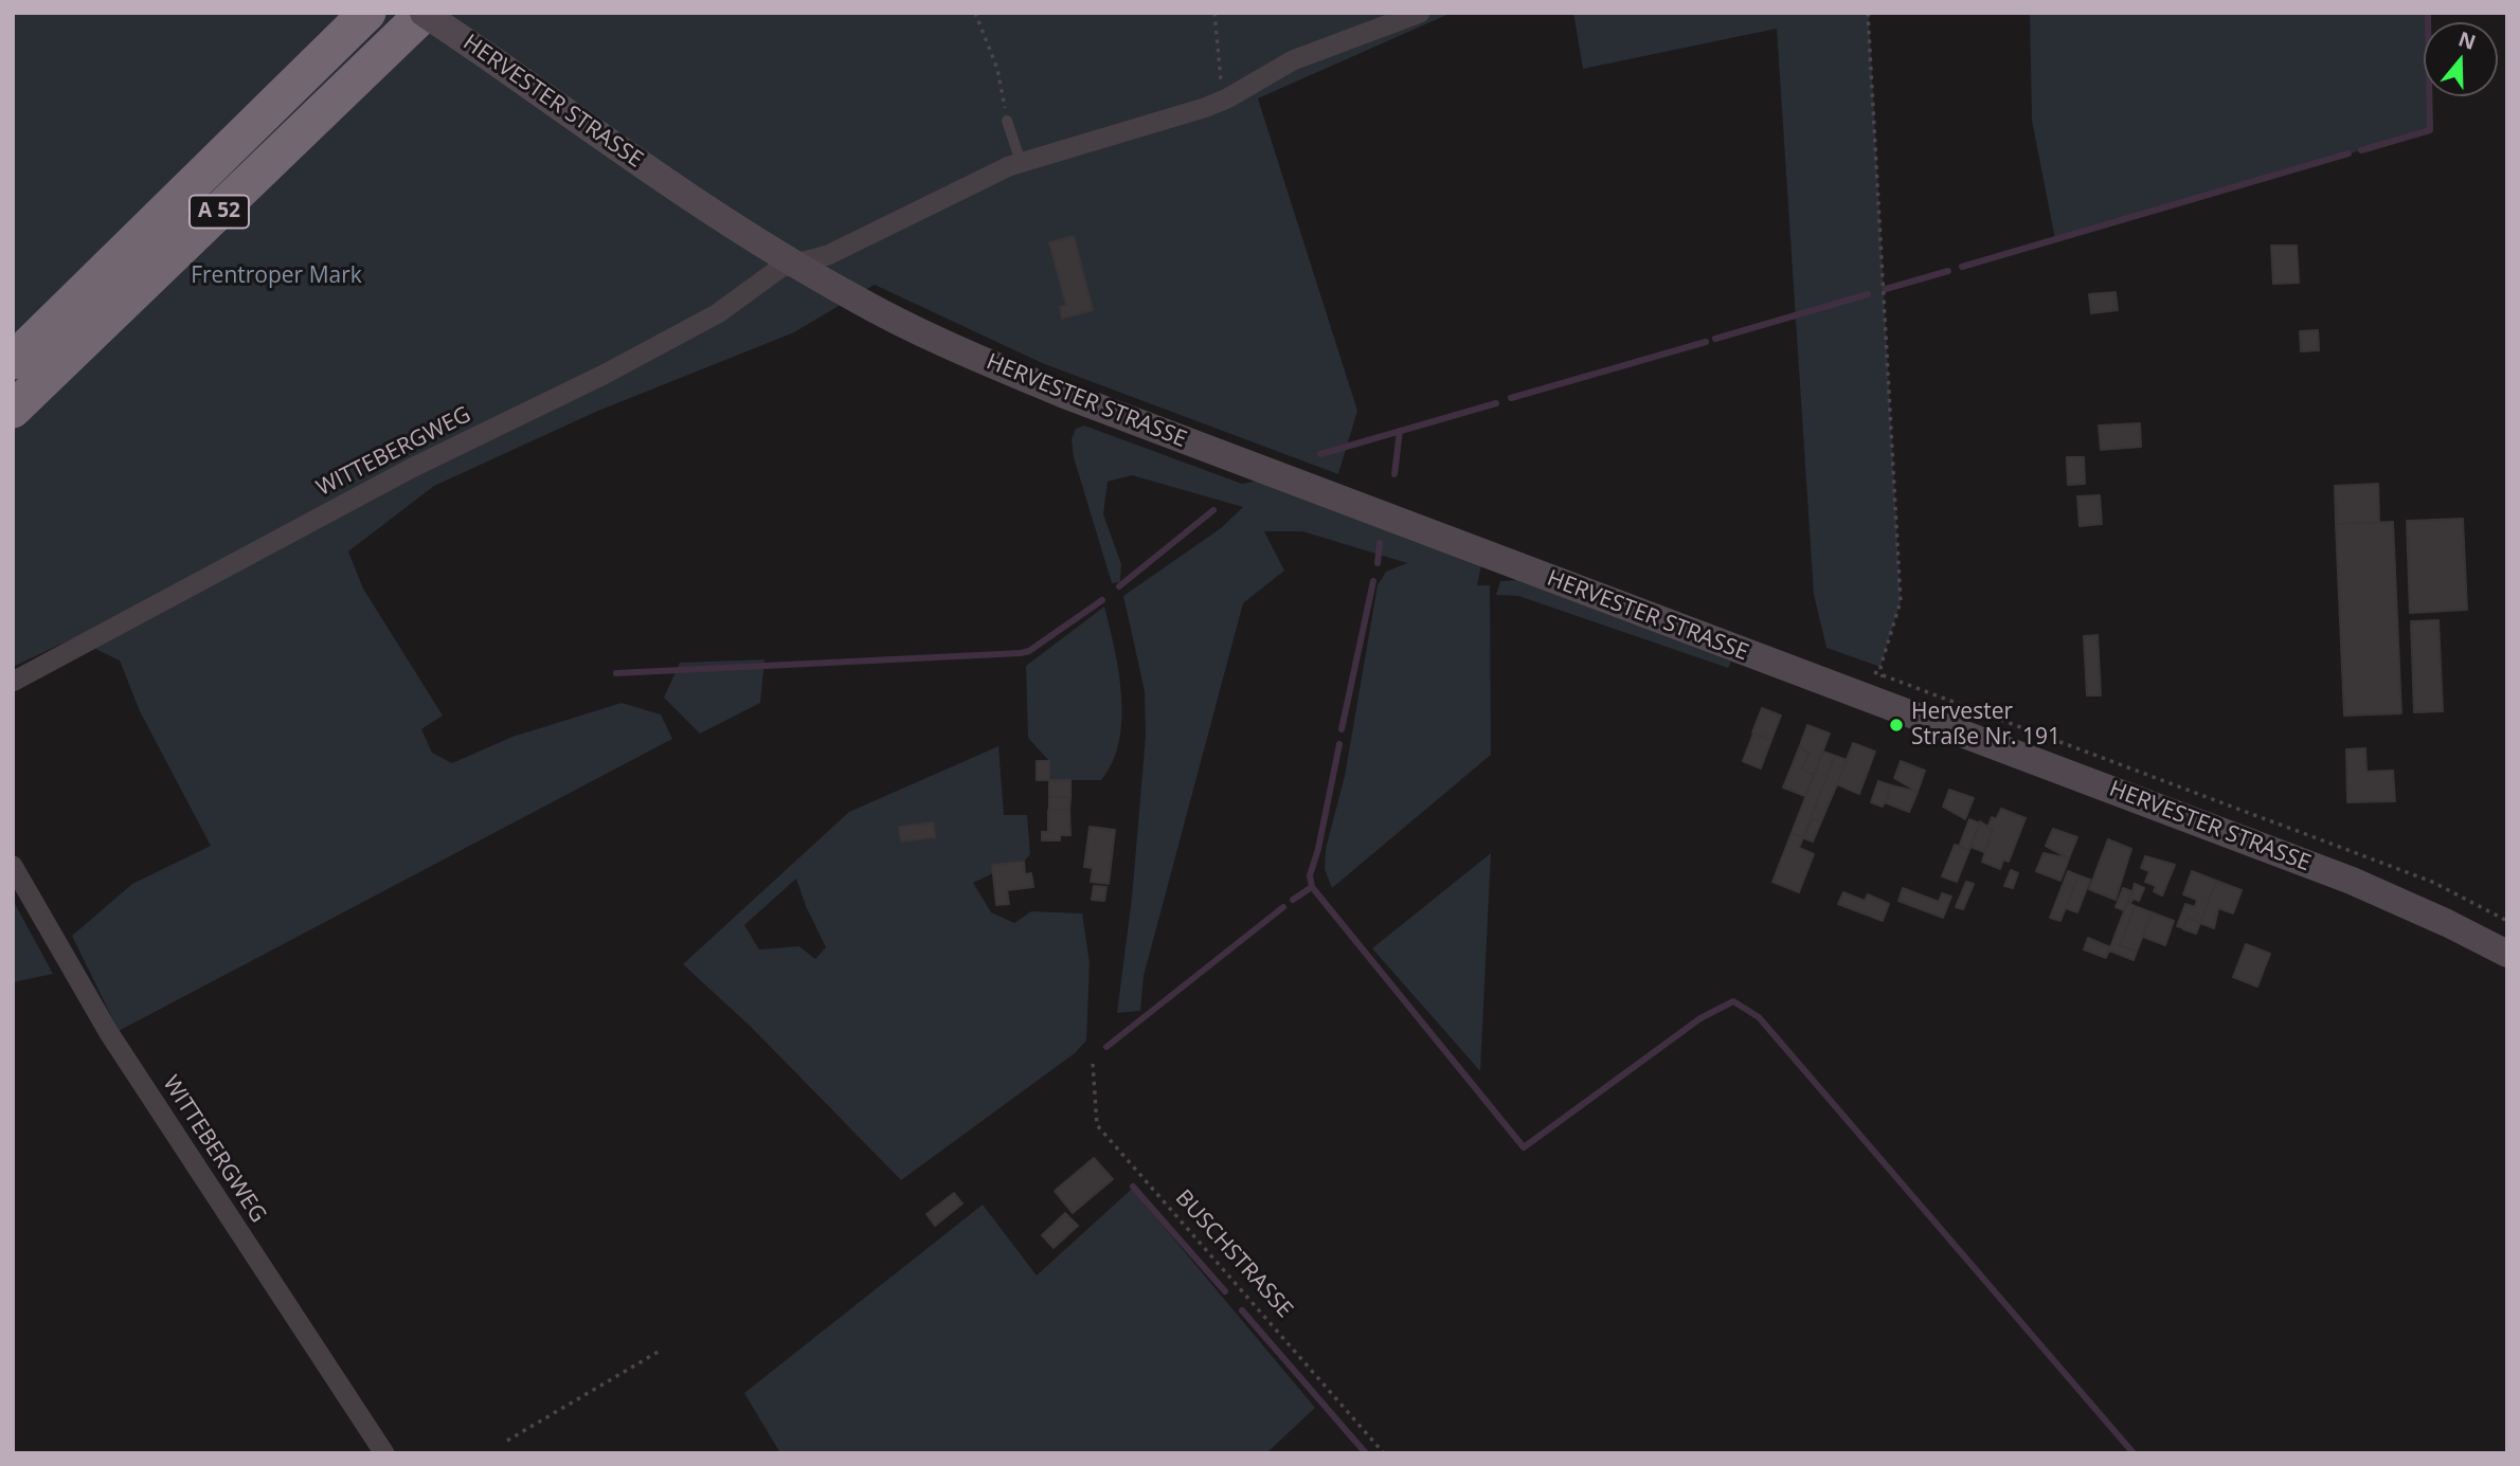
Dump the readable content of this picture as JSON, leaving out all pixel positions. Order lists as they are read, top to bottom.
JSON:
{
  "streets": {
    "highway": ["A 52"],
    "main road": ["HERVESTER STRASSE"],
    "street": ["WITTEBERGWEG"],
    "path": ["BUSCHSTRASSE"]
  },
  "crossings": [
    ["HERVESTER STRASSE", "A 52"],
    ["HERVESTER STRASSE", "WITTEBERGWEG"]
  ],
  "parks": ["Frentroper Mark"],
  "places": ["Hervester Straße Nr. 191"],
  "north": "top"
}
